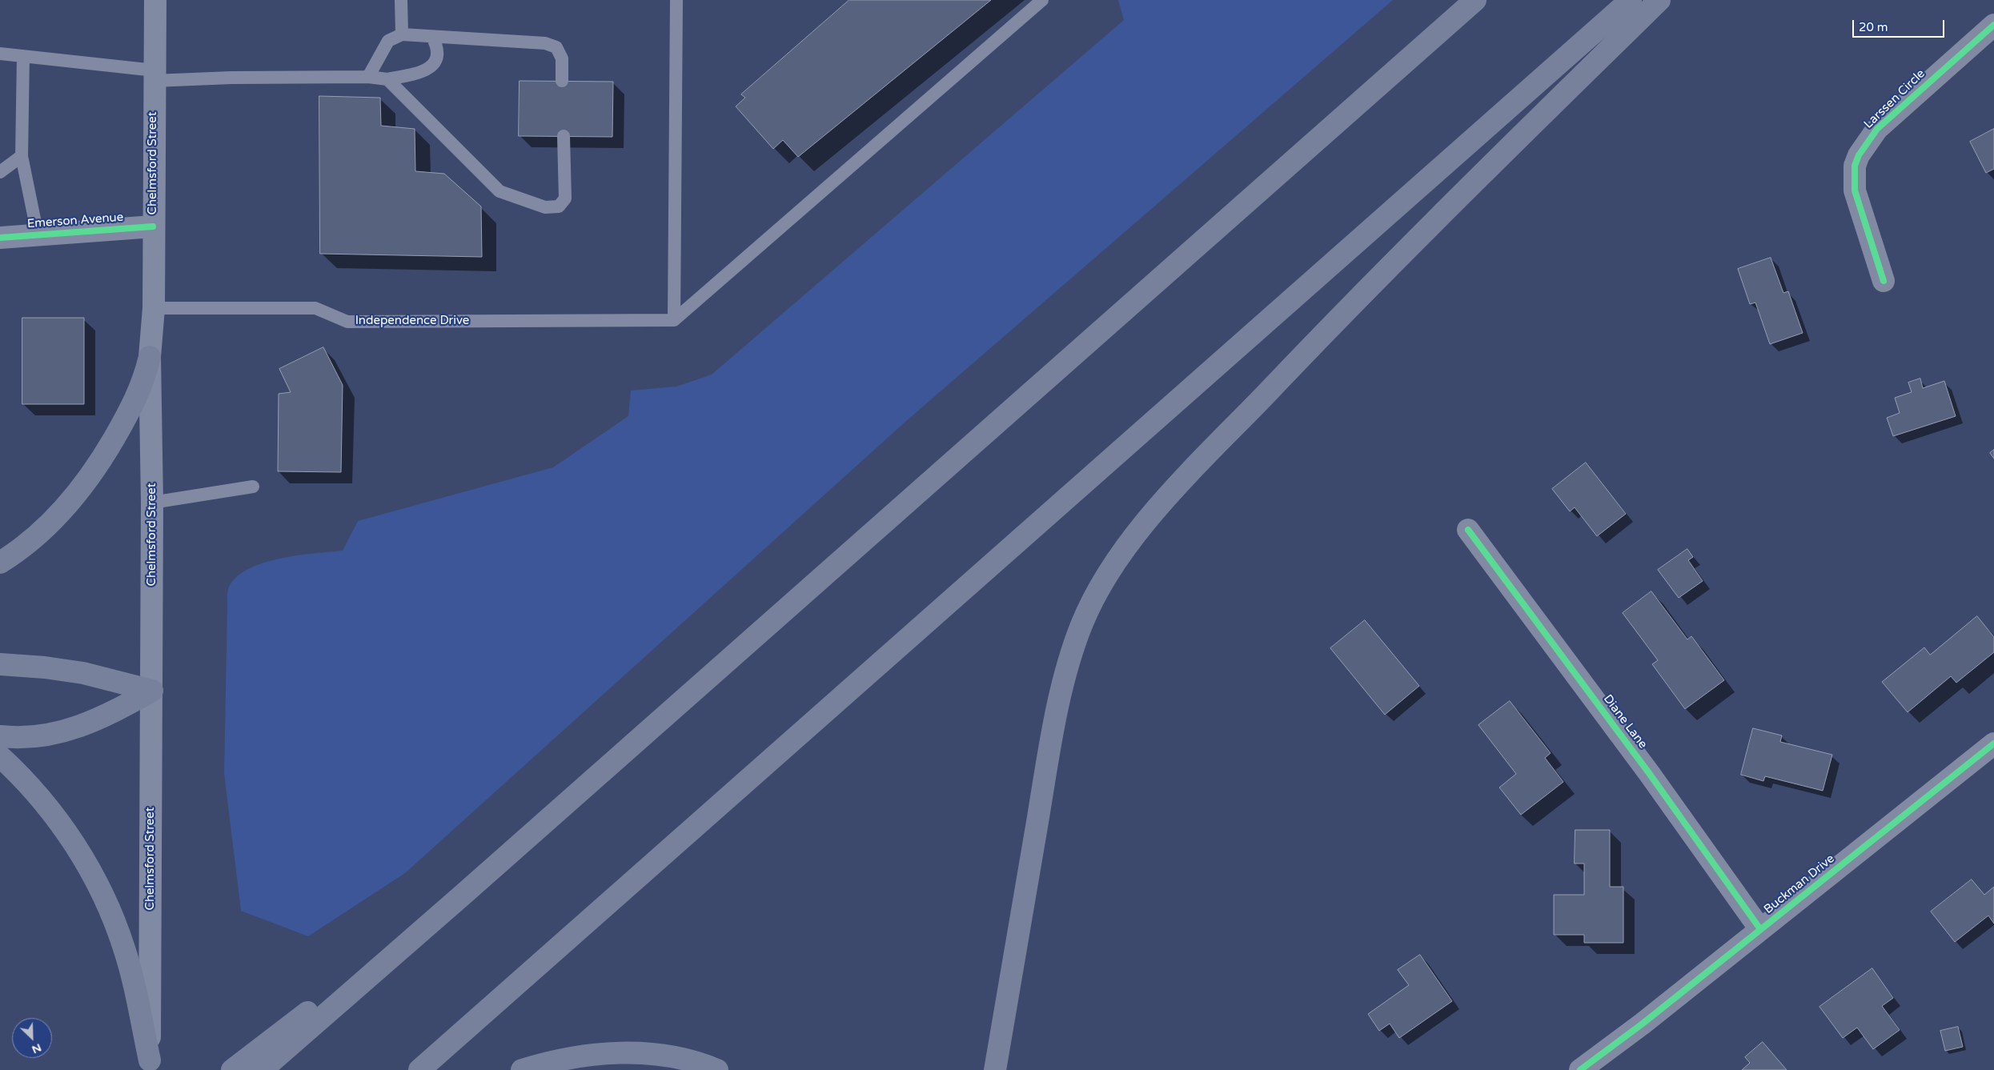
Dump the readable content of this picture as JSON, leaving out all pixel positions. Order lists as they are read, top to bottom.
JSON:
{
  "streets": {
    "main road": ["Chelmsford Street"],
    "street": [
      "Larssen Circle",
      "Emerson Avenue",
      "Diane Lane",
      "Buckman Drive"
    ],
    "lane": ["Independence Drive"]
  },
  "crossings": [
    ["Chelmsford Street", "Emerson Avenue"],
    ["Chelmsford Street", "Independence Drive"],
    ["Diane Lane", "Buckman Drive"]
  ],
  "scale_bar": "20 m",
  "north": "bottom right"
}
